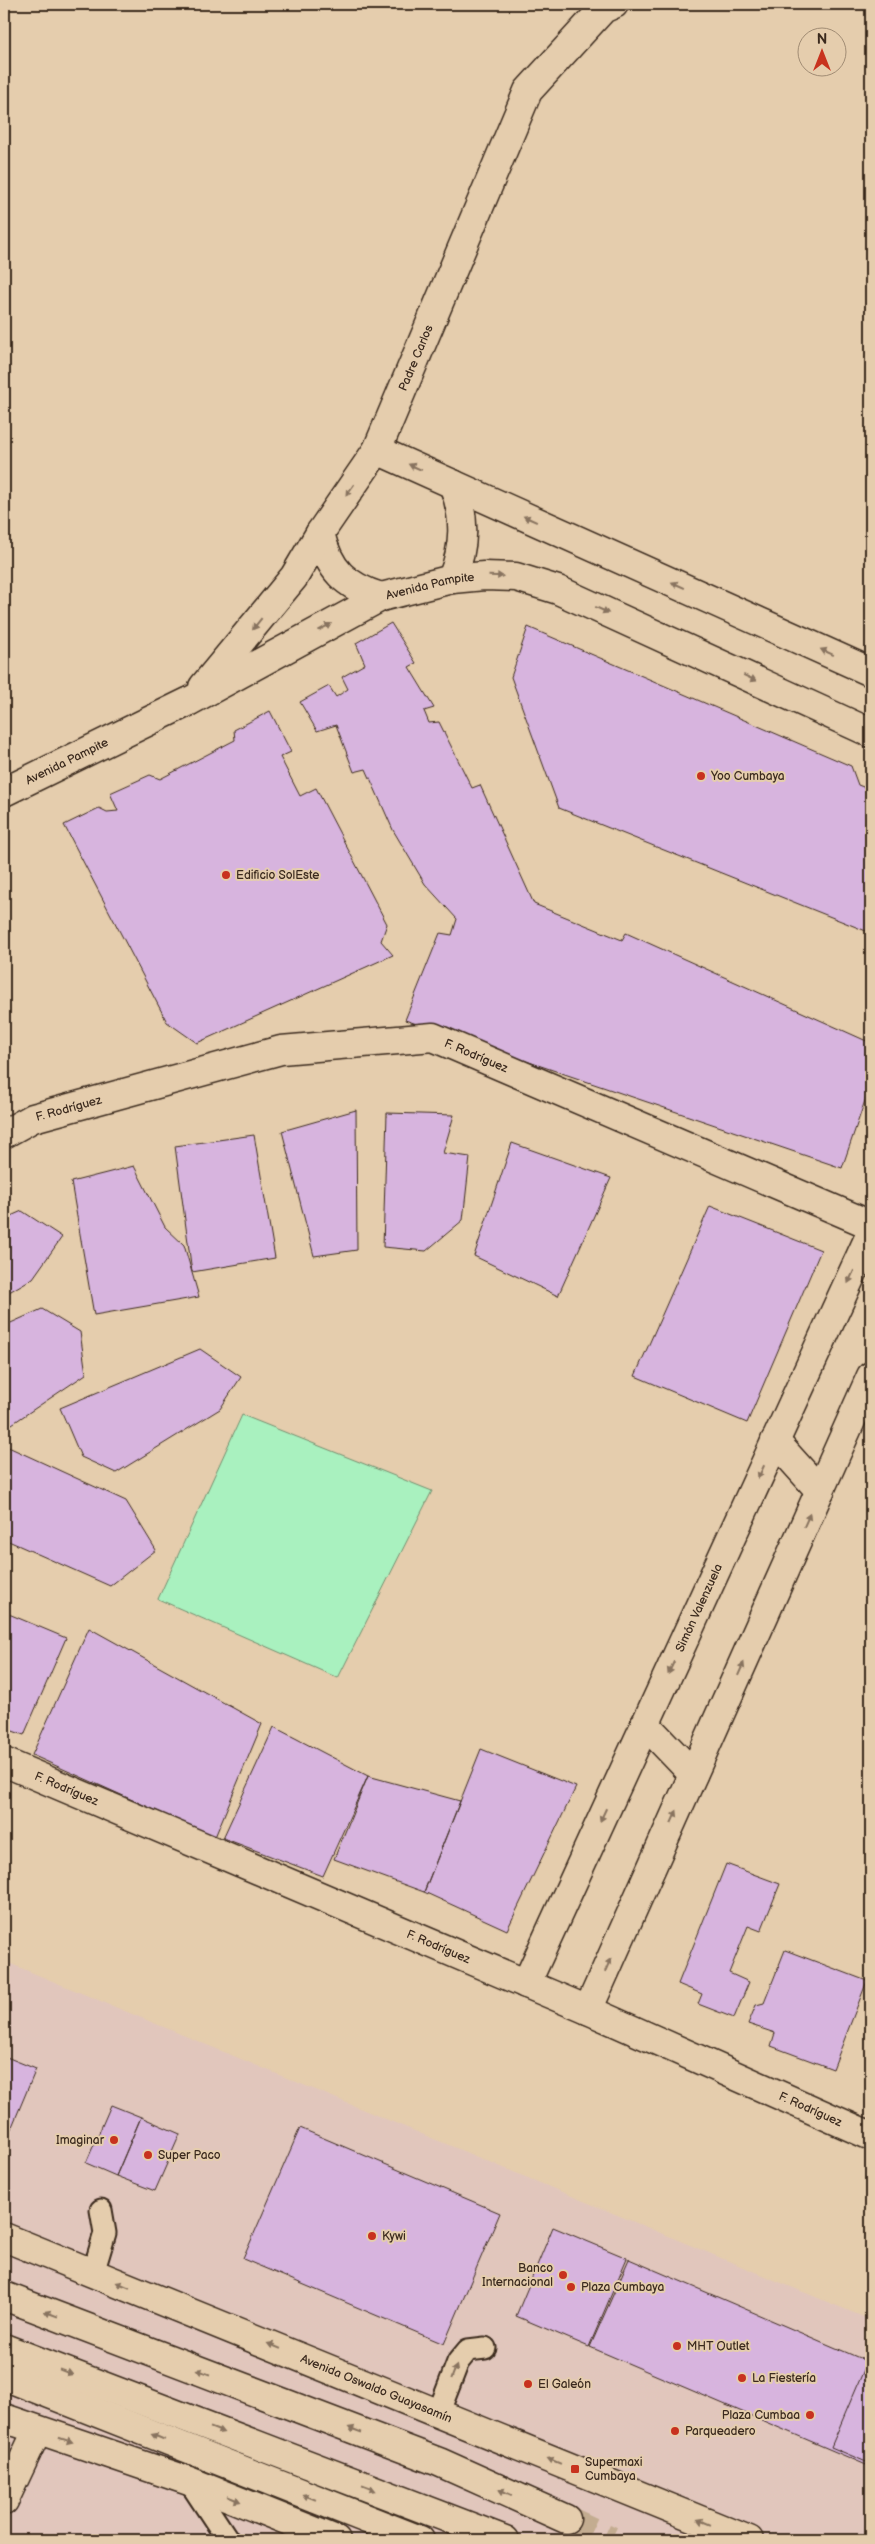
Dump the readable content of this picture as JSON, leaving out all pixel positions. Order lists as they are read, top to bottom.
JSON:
{
  "streets": {
    "street": [
      "Padre Carlos",
      "Avenida Pampite",
      "F. Rodríguez",
      "Simón Valenzuela",
      "Avenida Oswaldo Guayasamín"
    ]
  },
  "crossings": [
    ["Padre Carlos", "Avenida Pampite"],
    ["F. Rodríguez", "Simón Valenzuela"]
  ],
  "one_way": ["Padre Carlos"],
  "places": {
    "other": [
      "Yoo Cumbaya",
      "Edificio SolEste",
      "Imaginar",
      "Super Paco",
      "Kywi",
      "Banco Internacional",
      "Plaza Cumbaya",
      "MHT Outlet",
      "La Fiestería",
      "El Galeón",
      "Plaza Cumbaa",
      "Parqueadero"
    ],
    "transit": ["Supermaxi Cumbaya"]
  },
  "north": "top"
}
